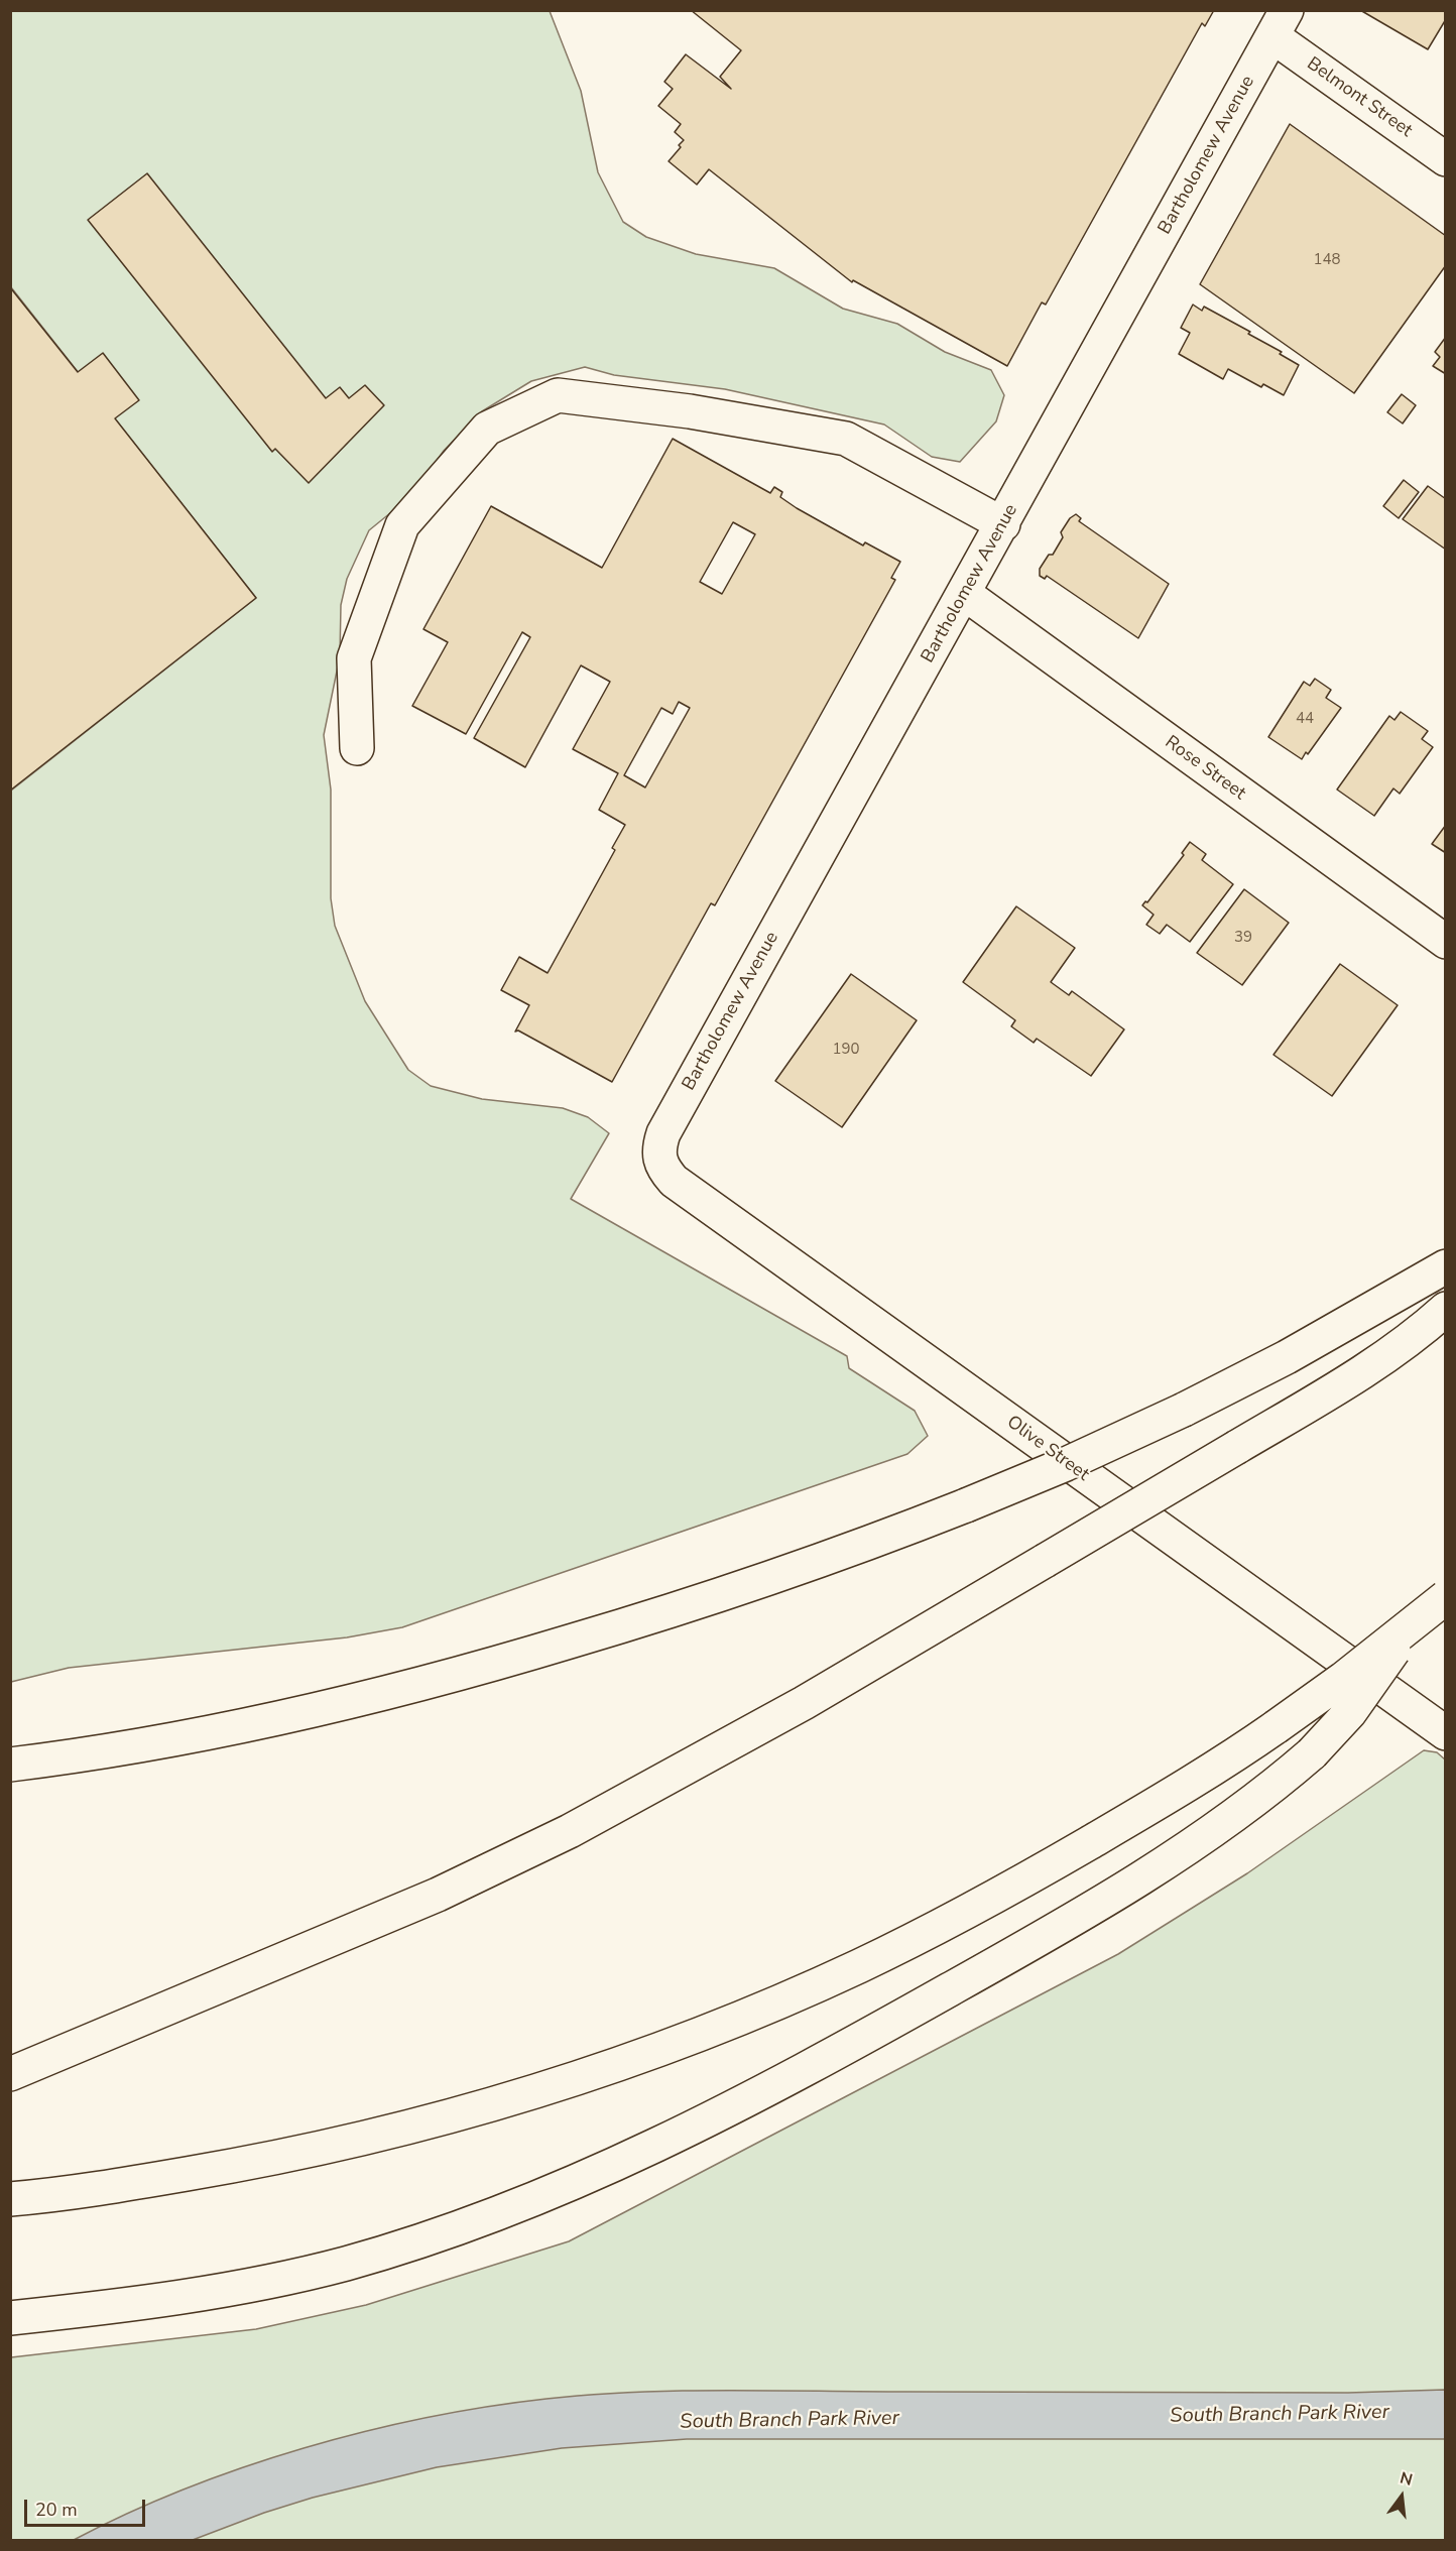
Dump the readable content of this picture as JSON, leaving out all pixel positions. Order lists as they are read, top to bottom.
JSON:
{
  "streets": {
    "main road": [
      "Belmont Street",
      "Bartholomew Avenue",
      "Rose Street",
      "Olive Street"
    ]
  },
  "crossings": [
    ["Belmont Street", "Bartholomew Avenue"],
    ["Bartholomew Avenue", "Rose Street"],
    ["Bartholomew Avenue", "Olive Street"]
  ],
  "water": ["South Branch Park River"],
  "house_numbers": [
    "148",
    "44",
    "39",
    "190"
  ],
  "scale_bar": "20 m",
  "north": "top"
}
